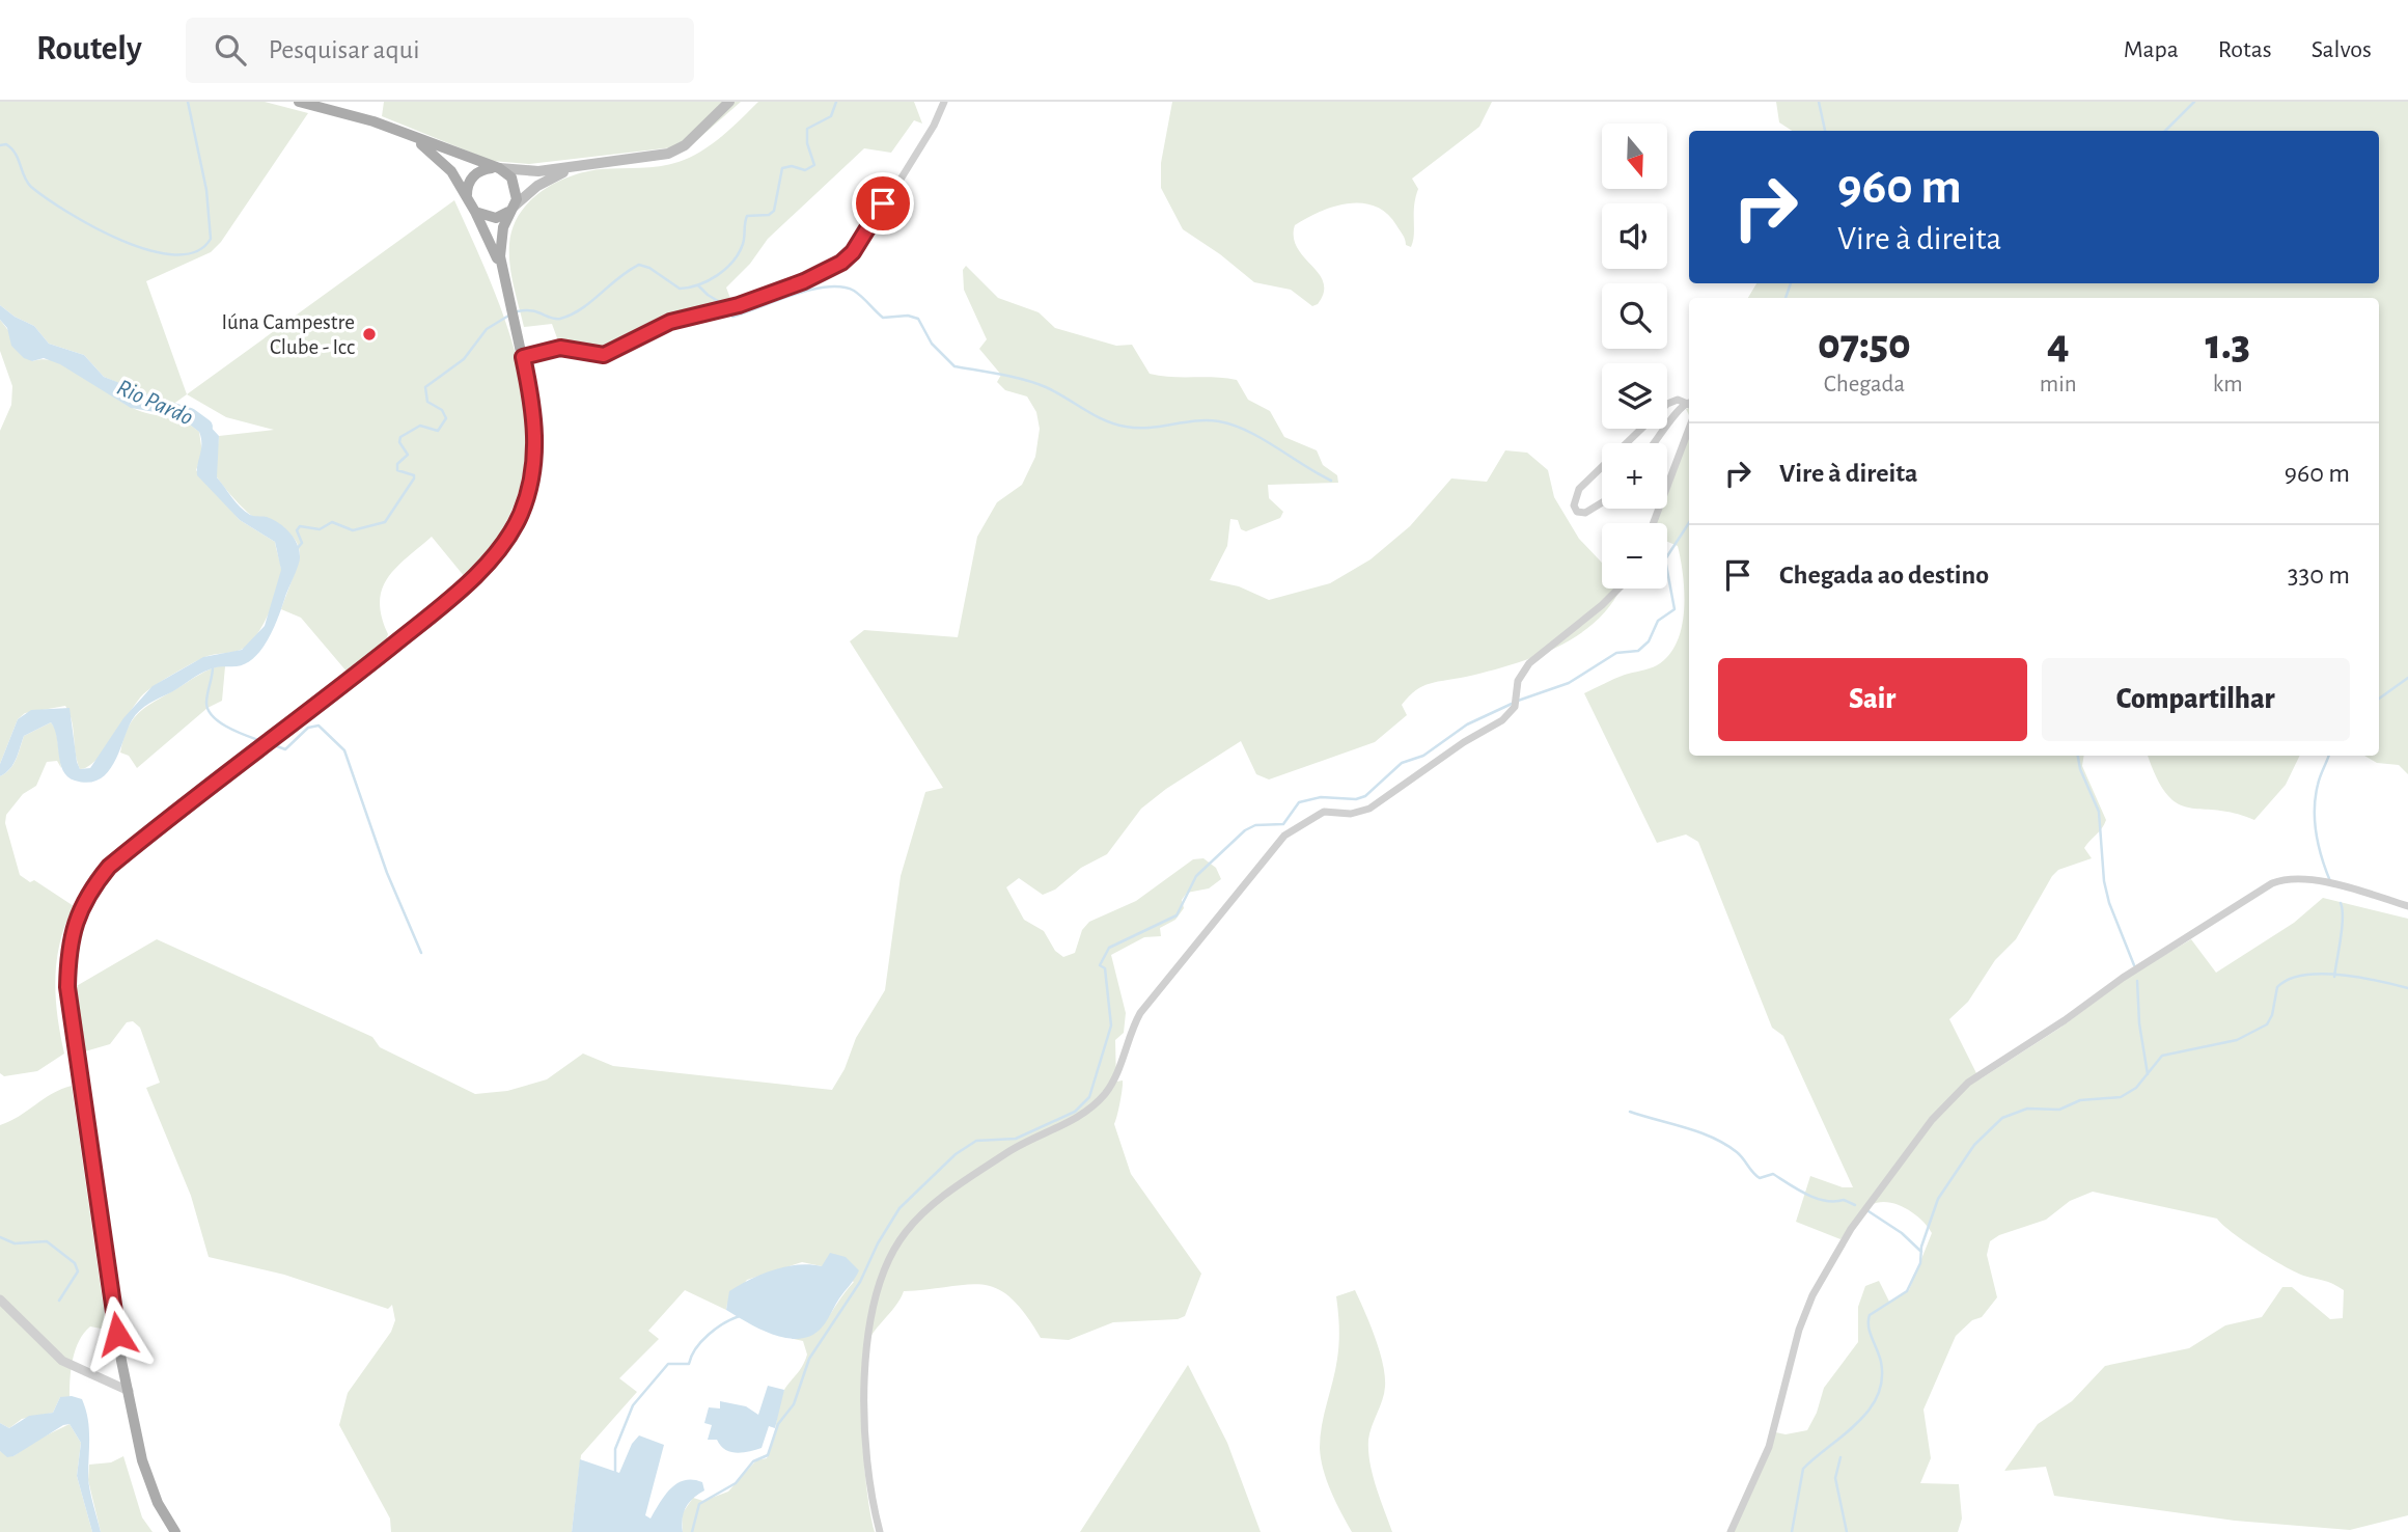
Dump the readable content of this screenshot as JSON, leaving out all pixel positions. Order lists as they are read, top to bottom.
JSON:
{
  "water": ["Rio Pardo"],
  "places": ["Iúna Campestre Clube - Icc"],
  "north": "bottom",
  "page": {
    "header": "Routely",
    "search": "Pesquisar aqui",
    "nav": ["Mapa", "Rotas", "Salvos"],
    "map_buttons": ["+", "−"],
    "turn": ["960 m", "Vire à direita"],
    "eta": [
      "07:50",
      "Chegada",
      "4",
      "min",
      "1.3",
      "km"
    ],
    "list": [
      {
        "name": "Vire à direita",
        "value": "960 m"
      },
      {
        "name": "Chegada ao destino",
        "value": "330 m"
      }
    ],
    "buttons": ["Sair", "Compartilhar"]
  }
}
